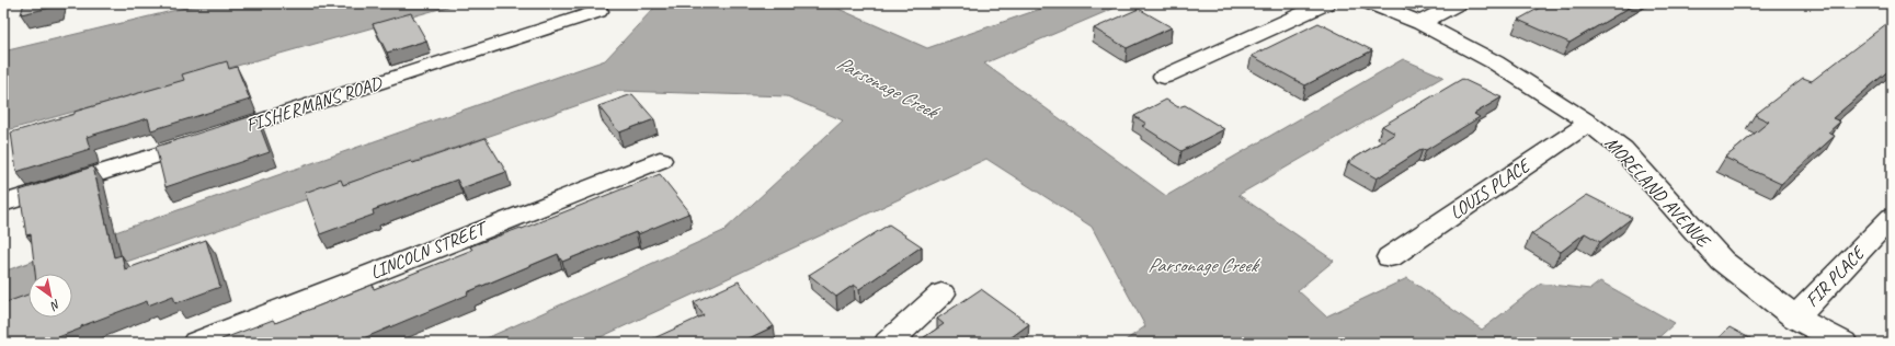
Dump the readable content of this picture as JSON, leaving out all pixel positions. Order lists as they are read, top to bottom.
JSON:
{
  "streets": {
    "street": [
      "FISHERMANS ROAD",
      "LOUIS PLACE",
      "MORELAND AVENUE",
      "LINCOLN STREET",
      "FIR PLACE"
    ]
  },
  "crossings": [
    ["LOUIS PLACE", "MORELAND AVENUE"],
    ["MORELAND AVENUE", "FIR PLACE"]
  ],
  "water": ["Parsonage Creek"],
  "north": "bottom right"
}
